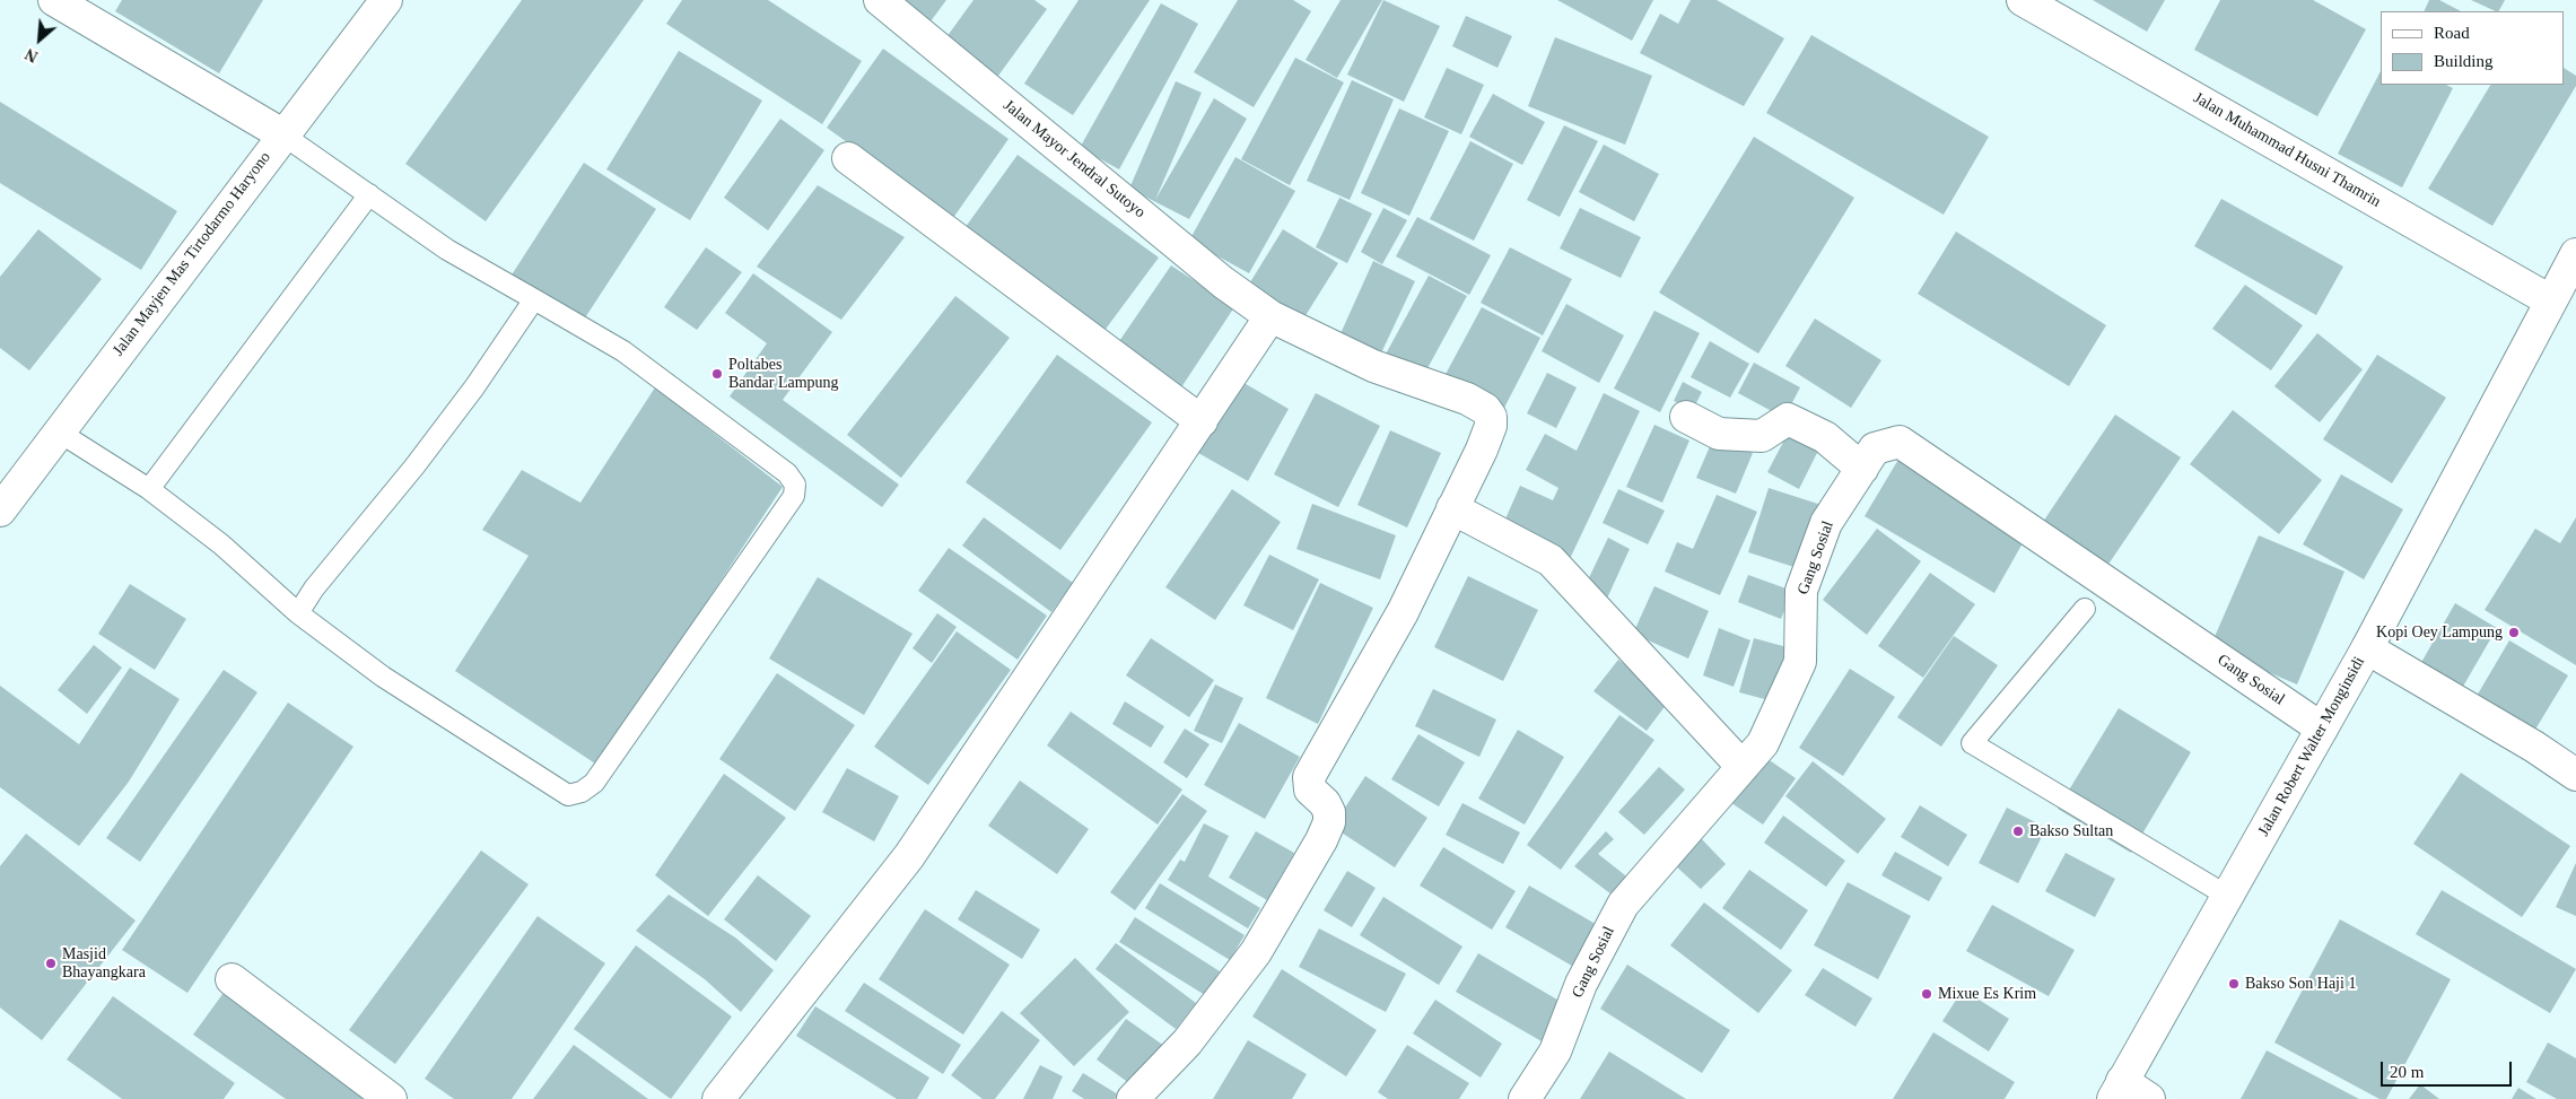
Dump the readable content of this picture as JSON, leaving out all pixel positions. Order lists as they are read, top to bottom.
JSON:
{
  "streets": {
    "main road": [
      "Jalan Muhammad Husni Thamrin",
      "Jalan Mayor Jendral Sutoyo",
      "Jalan Mayjen Mas Tirtodarmo Haryono",
      "Gang Sosial",
      "Jalan Robert Walter Monginsidi"
    ]
  },
  "crossings": [
    ["Jalan Muhammad Husni Thamrin", "Jalan Robert Walter Monginsidi"],
    ["Gang Sosial", "Jalan Robert Walter Monginsidi"]
  ],
  "places": [
    "Poltabes Bandar Lampung",
    "Kopi Oey Lampung",
    "Bakso Sultan",
    "Masjid Bhayangkara",
    "Bakso Son Haji 1",
    "Mixue Es Krim"
  ],
  "legend": ["Road", "Building"],
  "scale_bar": "20 m",
  "north": "bottom left"
}
